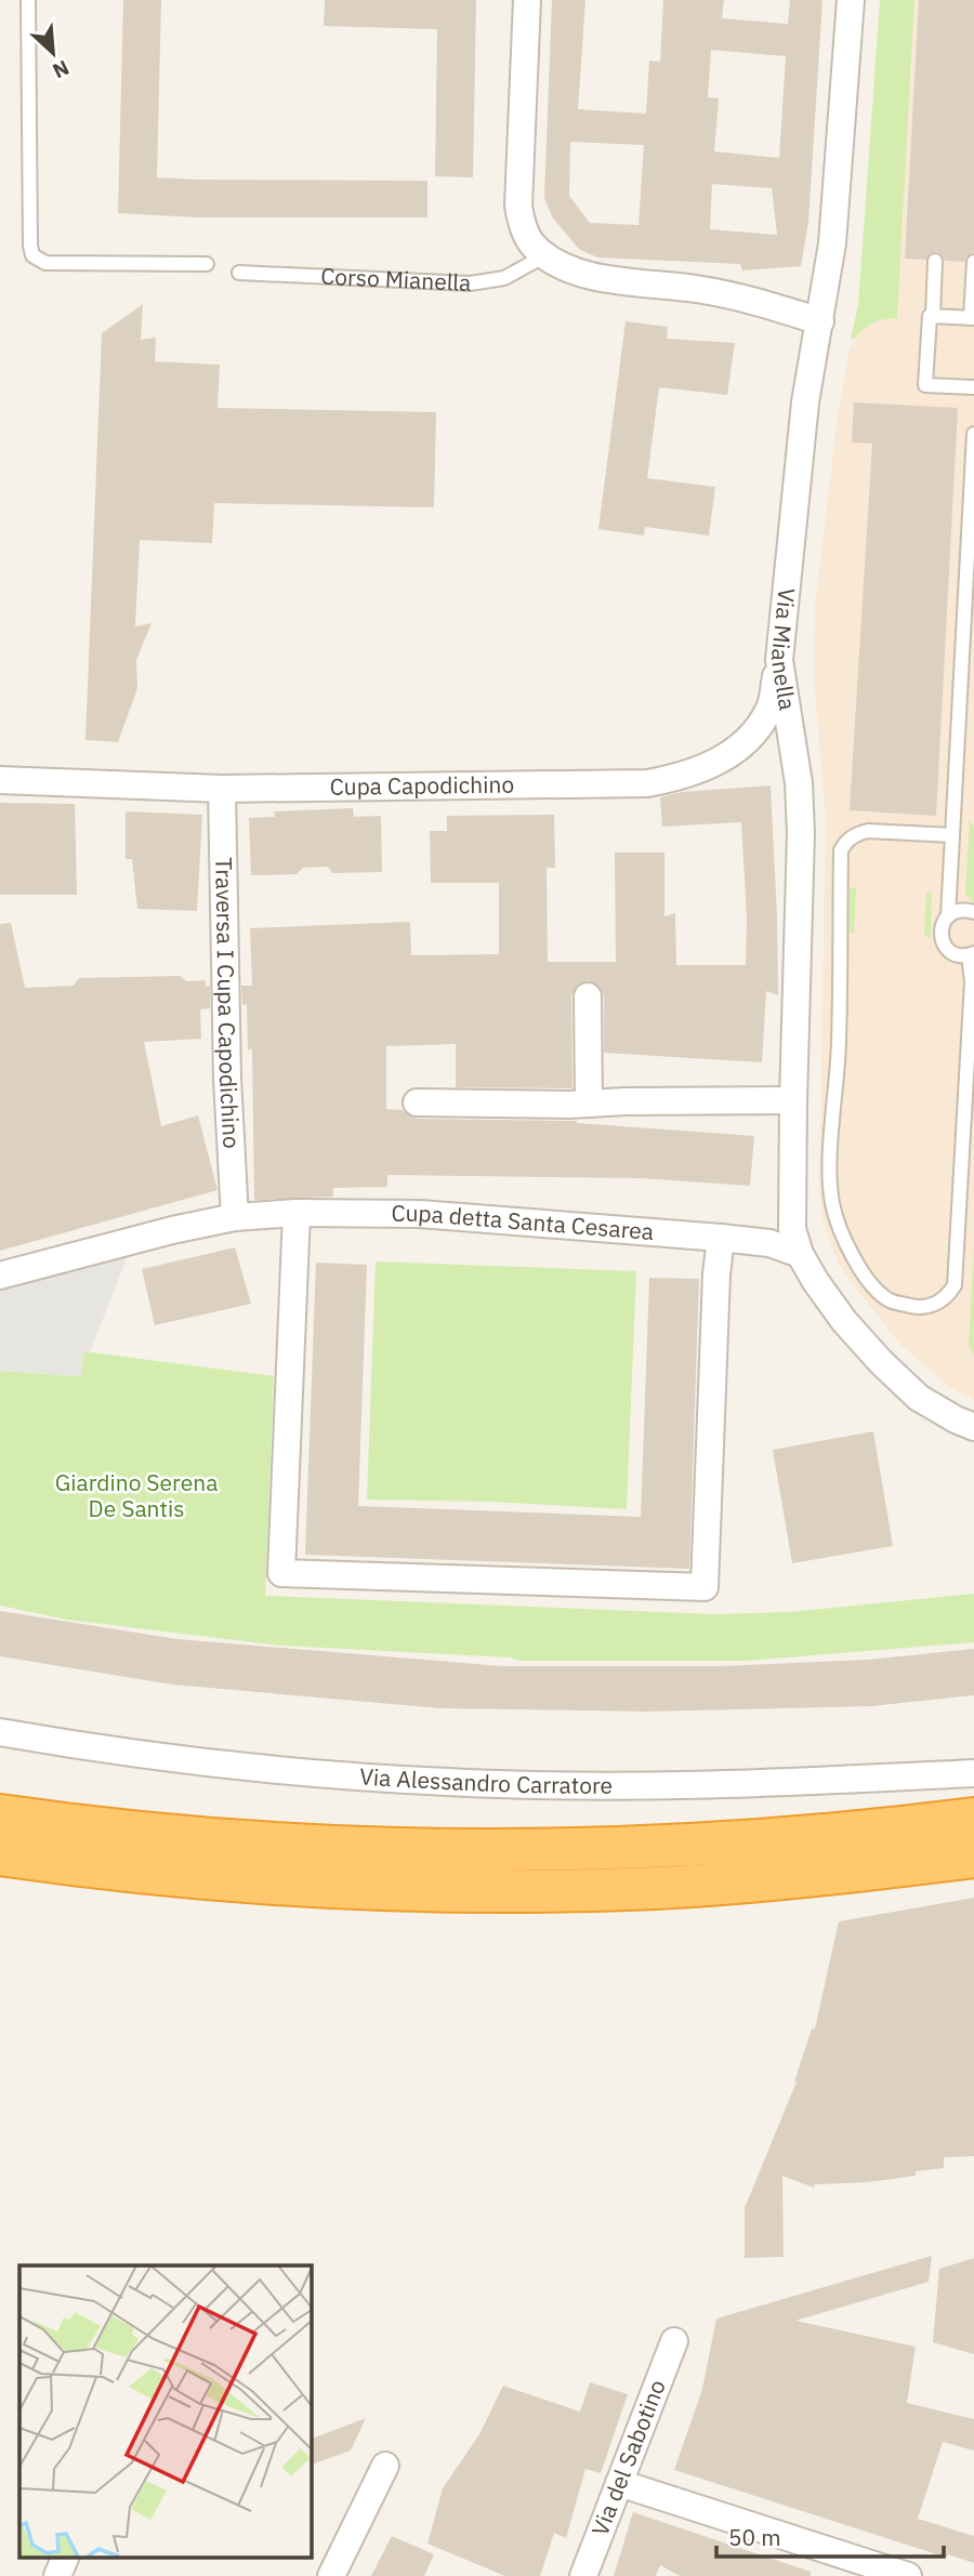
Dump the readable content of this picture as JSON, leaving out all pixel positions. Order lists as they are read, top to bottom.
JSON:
{
  "streets": {
    "street": [
      "Via Mianella",
      "Cupa Capodichino",
      "Traversa I Cupa Capodichino",
      "Cupa detta Santa Cesarea",
      "Via Alessandro Carratore",
      "Via del Sabotino"
    ],
    "lane": ["Corso Mianella"]
  },
  "crossings": [
    ["Via Mianella", "Cupa Capodichino"],
    ["Via Mianella", "Cupa detta Santa Cesarea"],
    ["Cupa Capodichino", "Traversa I Cupa Capodichino"],
    ["Traversa I Cupa Capodichino", "Cupa detta Santa Cesarea"]
  ],
  "parks": ["Giardino Serena De Santis"],
  "scale_bar": "50 m",
  "north": "bottom right"
}
